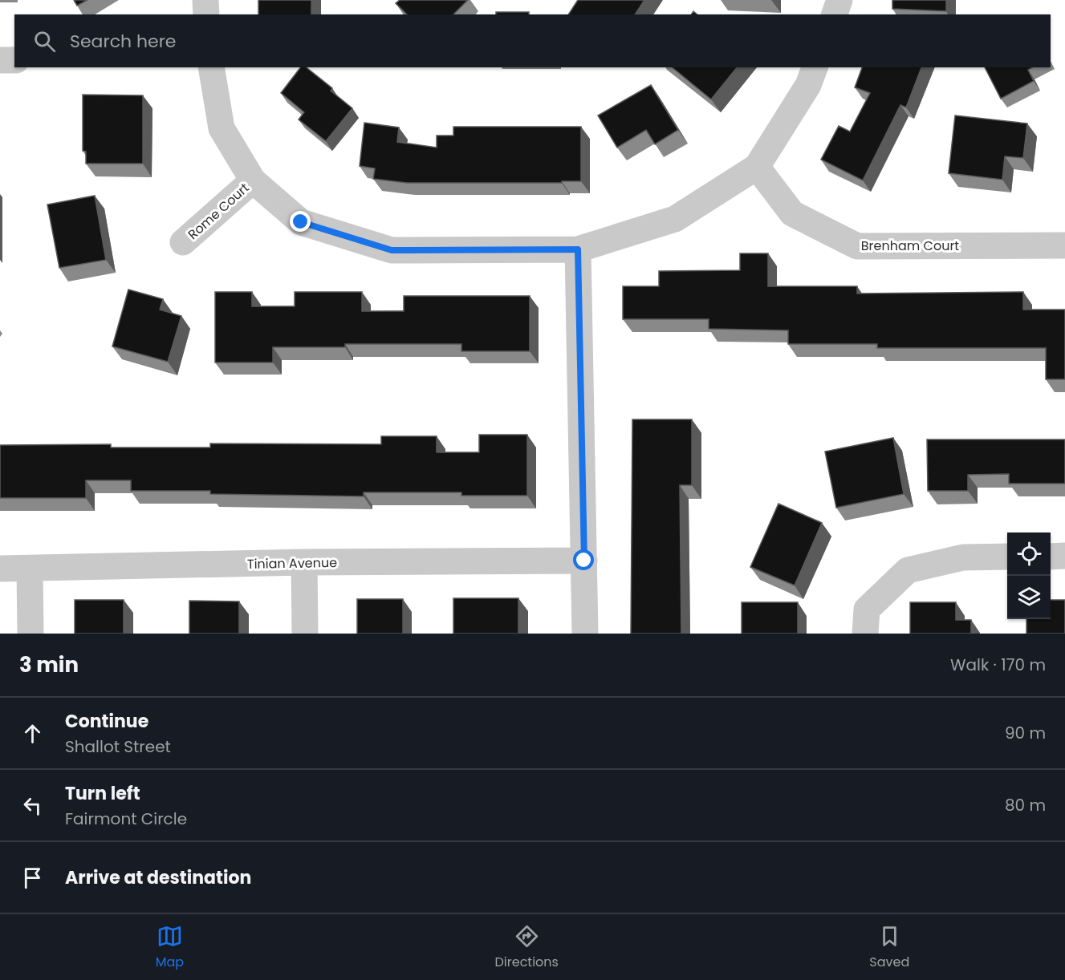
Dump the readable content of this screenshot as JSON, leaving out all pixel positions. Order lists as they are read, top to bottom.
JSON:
{
  "streets": {
    "street": ["Rome Court", "Brenham Court", "Tinian Avenue"]
  },
  "page": {
    "search": "Search here",
    "heading": ["3 min", "Walk · 170 m"],
    "list": [
      ["Continue", "Shallot Street", "90 m"],
      ["Turn left", "Fairmont Circle", "80 m"],
      "Arrive at destination"
    ],
    "nav": ["Map", "Directions", "Saved"]
  }
}
